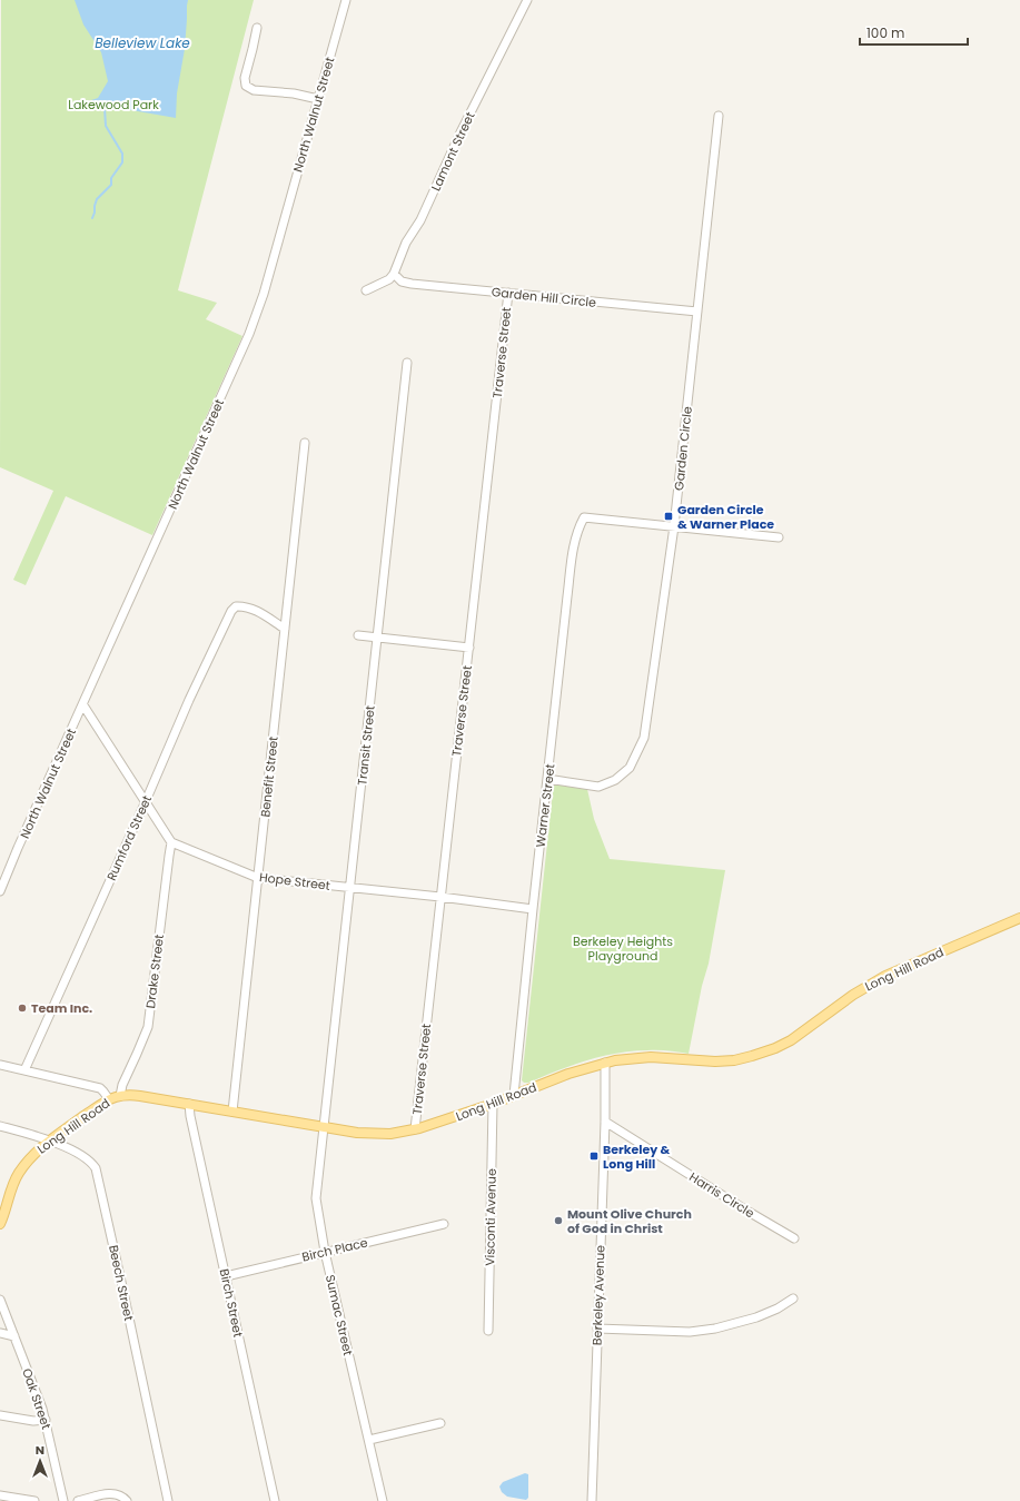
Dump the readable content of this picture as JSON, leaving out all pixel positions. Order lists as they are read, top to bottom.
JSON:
{
  "streets": {
    "main road": ["Long Hill Road"],
    "street": [
      "North Walnut Street",
      "Lamont Street",
      "Garden Hill Circle",
      "Traverse Street",
      "Garden Circle",
      "Transit Street",
      "Benefit Street",
      "Warner Street",
      "Rumford Street",
      "Hope Street",
      "Drake Street",
      "Harris Circle",
      "Visconti Avenue",
      "Birch Place",
      "Beech Street",
      "Berkeley Avenue",
      "Birch Street",
      "Sumac Street",
      "Oak Street"
    ]
  },
  "crossings": [
    ["Lamont Street", "Garden Hill Circle"],
    ["Garden Hill Circle", "Traverse Street"],
    ["Garden Hill Circle", "Garden Circle"],
    ["Traverse Street", "Hope Street"],
    ["Traverse Street", "Long Hill Road"],
    ["Garden Circle", "Warner Street"],
    ["Transit Street", "Hope Street"],
    ["Transit Street", "Long Hill Road"],
    ["Transit Street", "Sumac Street"],
    ["Benefit Street", "Rumford Street"],
    ["Benefit Street", "Hope Street"],
    ["Benefit Street", "Long Hill Road"],
    ["Warner Street", "Hope Street"],
    ["Warner Street", "Long Hill Road"],
    ["Hope Street", "Drake Street"],
    ["Long Hill Road", "Drake Street"],
    ["Long Hill Road", "Visconti Avenue"],
    ["Long Hill Road", "Beech Street"],
    ["Long Hill Road", "Berkeley Avenue"],
    ["Long Hill Road", "Birch Street"],
    ["Long Hill Road", "Sumac Street"],
    ["Harris Circle", "Berkeley Avenue"],
    ["Birch Place", "Birch Street"],
    ["Birch Place", "Sumac Street"]
  ],
  "water": ["Belleview Lake"],
  "parks": ["Lakewood Park", "Berkeley Heights Playground"],
  "places": {
    "transit": ["Garden Circle & Warner Place", "Berkeley & Long Hill"],
    "other": ["Team Inc.", "Mount Olive Church of God in Christ"]
  },
  "scale_bar": "100 m",
  "north": "top"
}
